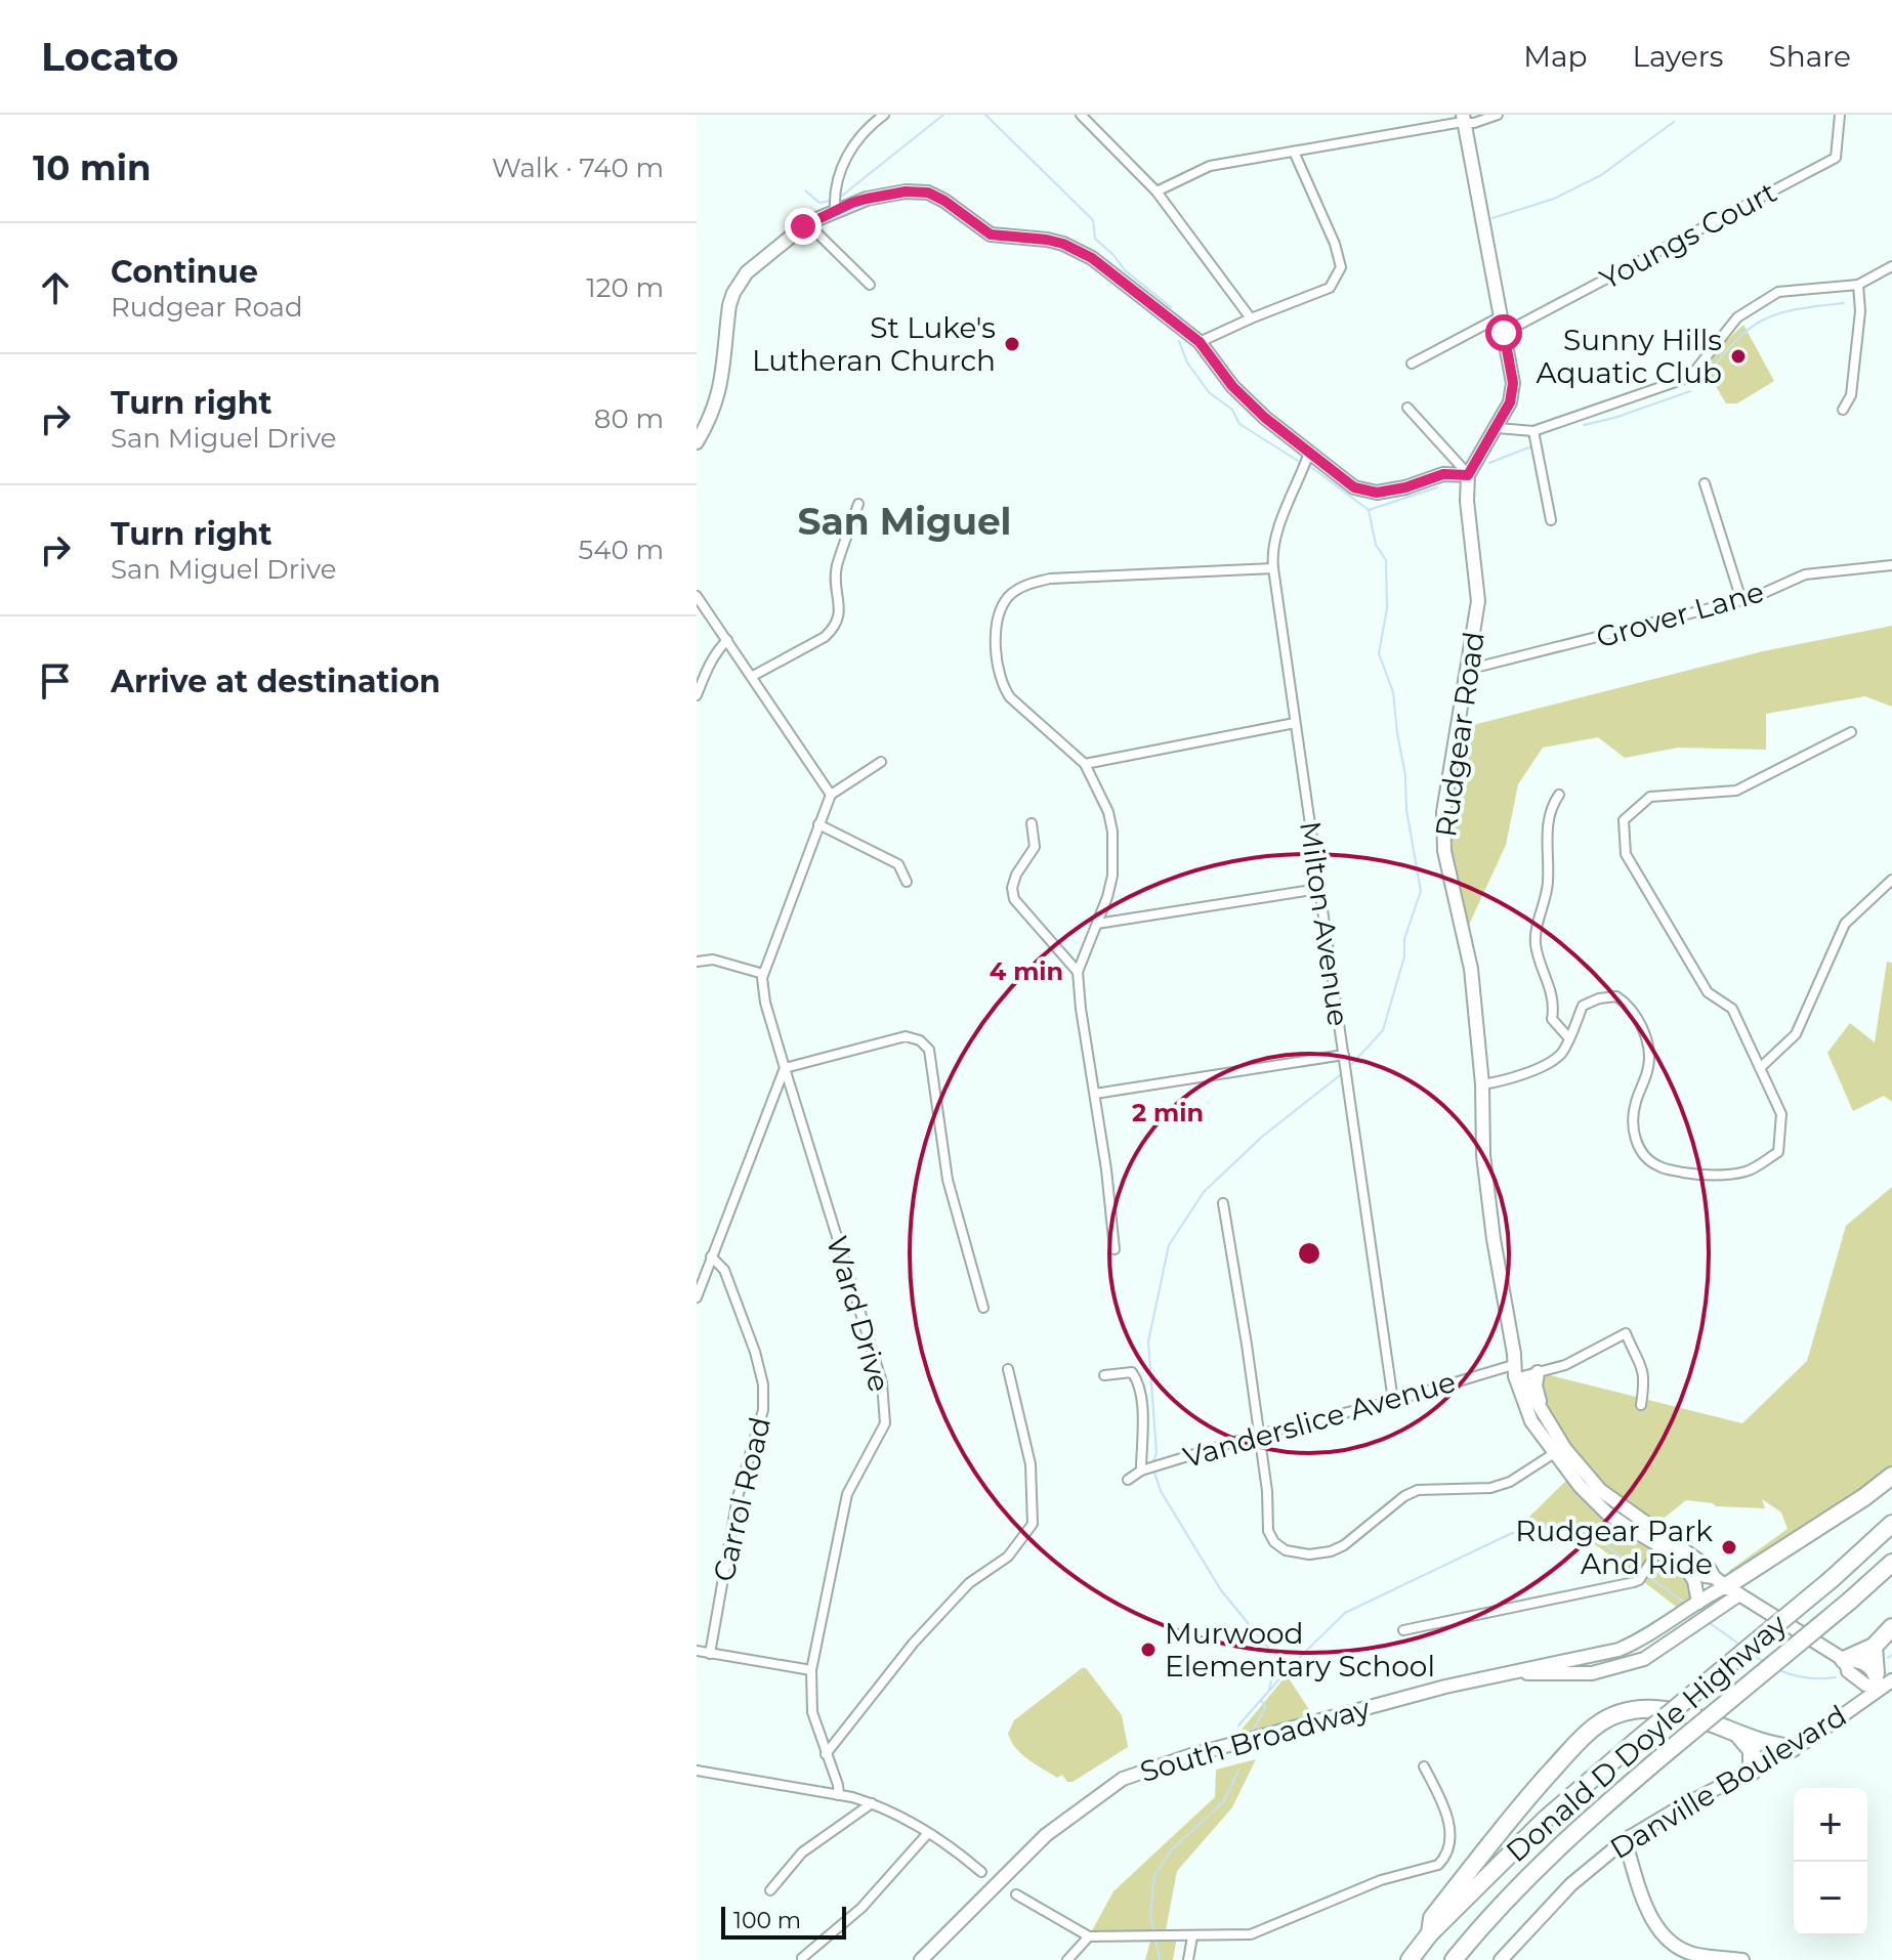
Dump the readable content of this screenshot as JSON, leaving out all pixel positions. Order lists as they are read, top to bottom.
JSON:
{
  "streets": {
    "highway": ["Donald D Doyle Highway"],
    "street": [
      "Youngs Court",
      "Grover Lane",
      "Rudgear Road",
      "Milton Avenue",
      "Ward Drive",
      "Vanderslice Avenue",
      "Carrol Road",
      "South Broadway",
      "Danville Boulevard"
    ]
  },
  "crossings": [
    ["Grover Lane", "Rudgear Road"],
    ["Rudgear Road", "Vanderslice Avenue"],
    ["Rudgear Road", "South Broadway"],
    ["Rudgear Road", "Danville Boulevard"],
    ["Milton Avenue", "Vanderslice Avenue"]
  ],
  "districts": ["San Miguel"],
  "places": [
    "St Luke's Lutheran Church",
    "Sunny Hills Aquatic Club",
    "Rudgear Park And Ride",
    "Murwood Elementary School"
  ],
  "scale_bar": "100 m",
  "page": {
    "header": "Locato",
    "nav": ["Map", "Layers", "Share"],
    "heading": ["10 min", "Walk · 740 m"],
    "list": [
      ["Continue", "Rudgear Road", "120 m"],
      ["Turn right", "San Miguel Drive", "80 m"],
      ["Turn right", "San Miguel Drive", "540 m"],
      "Arrive at destination"
    ],
    "map_buttons": ["+", "−"],
    "scale": "100 m"
  },
  "rings": ["4 min", "2 min"]
}
